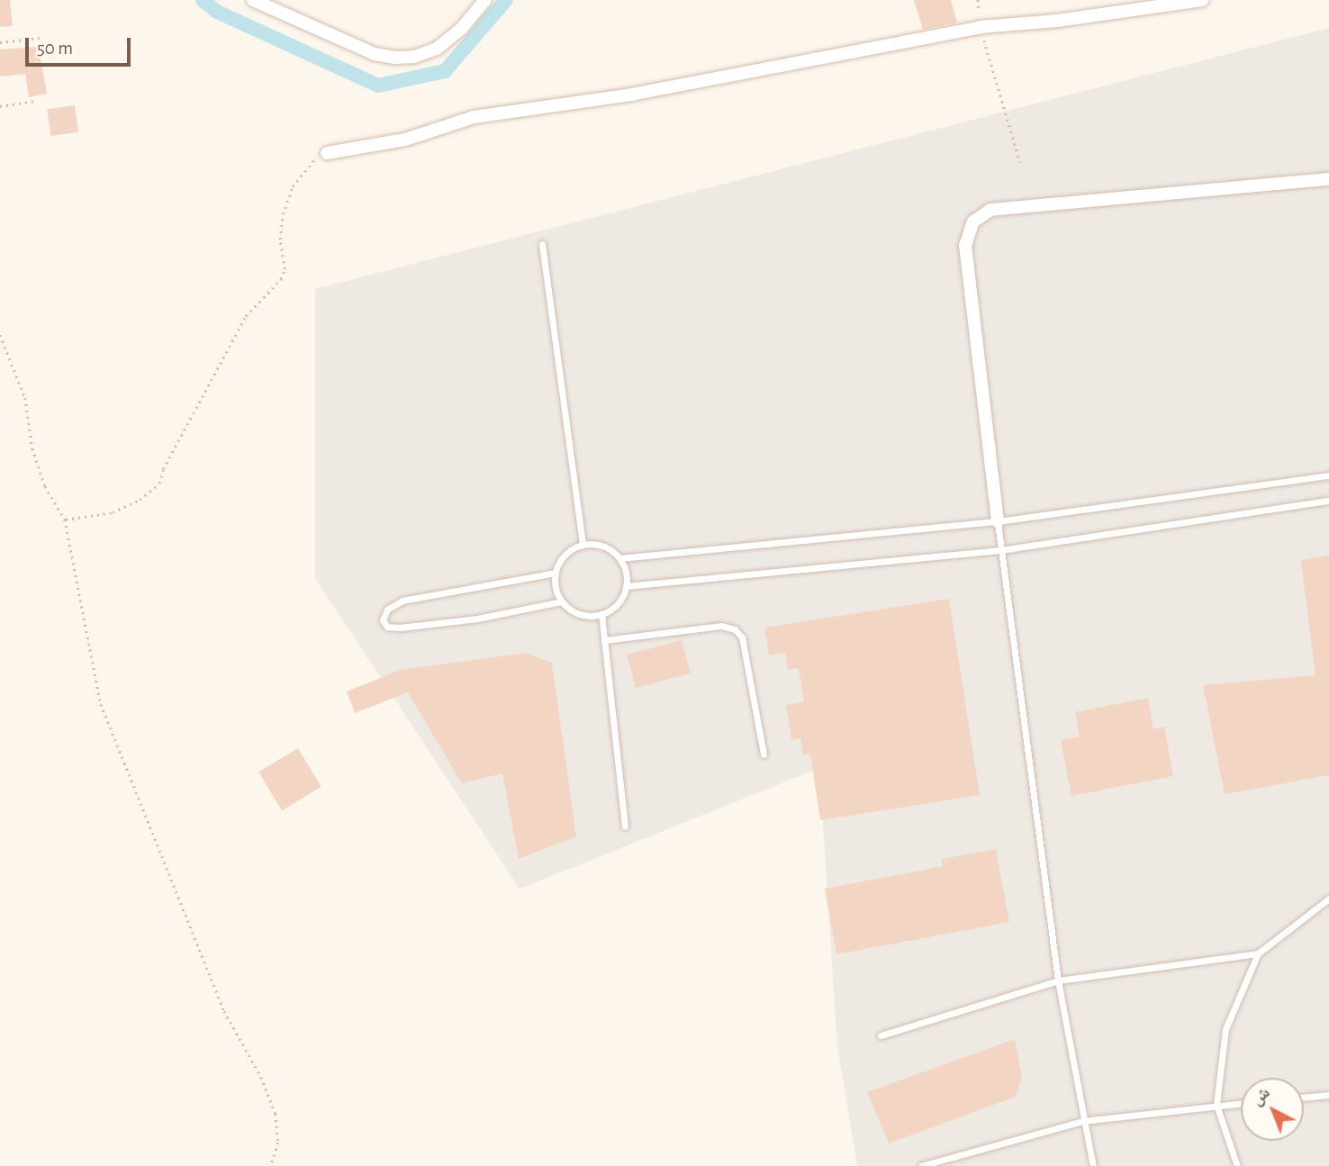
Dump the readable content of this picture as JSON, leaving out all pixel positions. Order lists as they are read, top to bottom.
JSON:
{
  "scale_bar": "50 m",
  "north": "top left"
}
